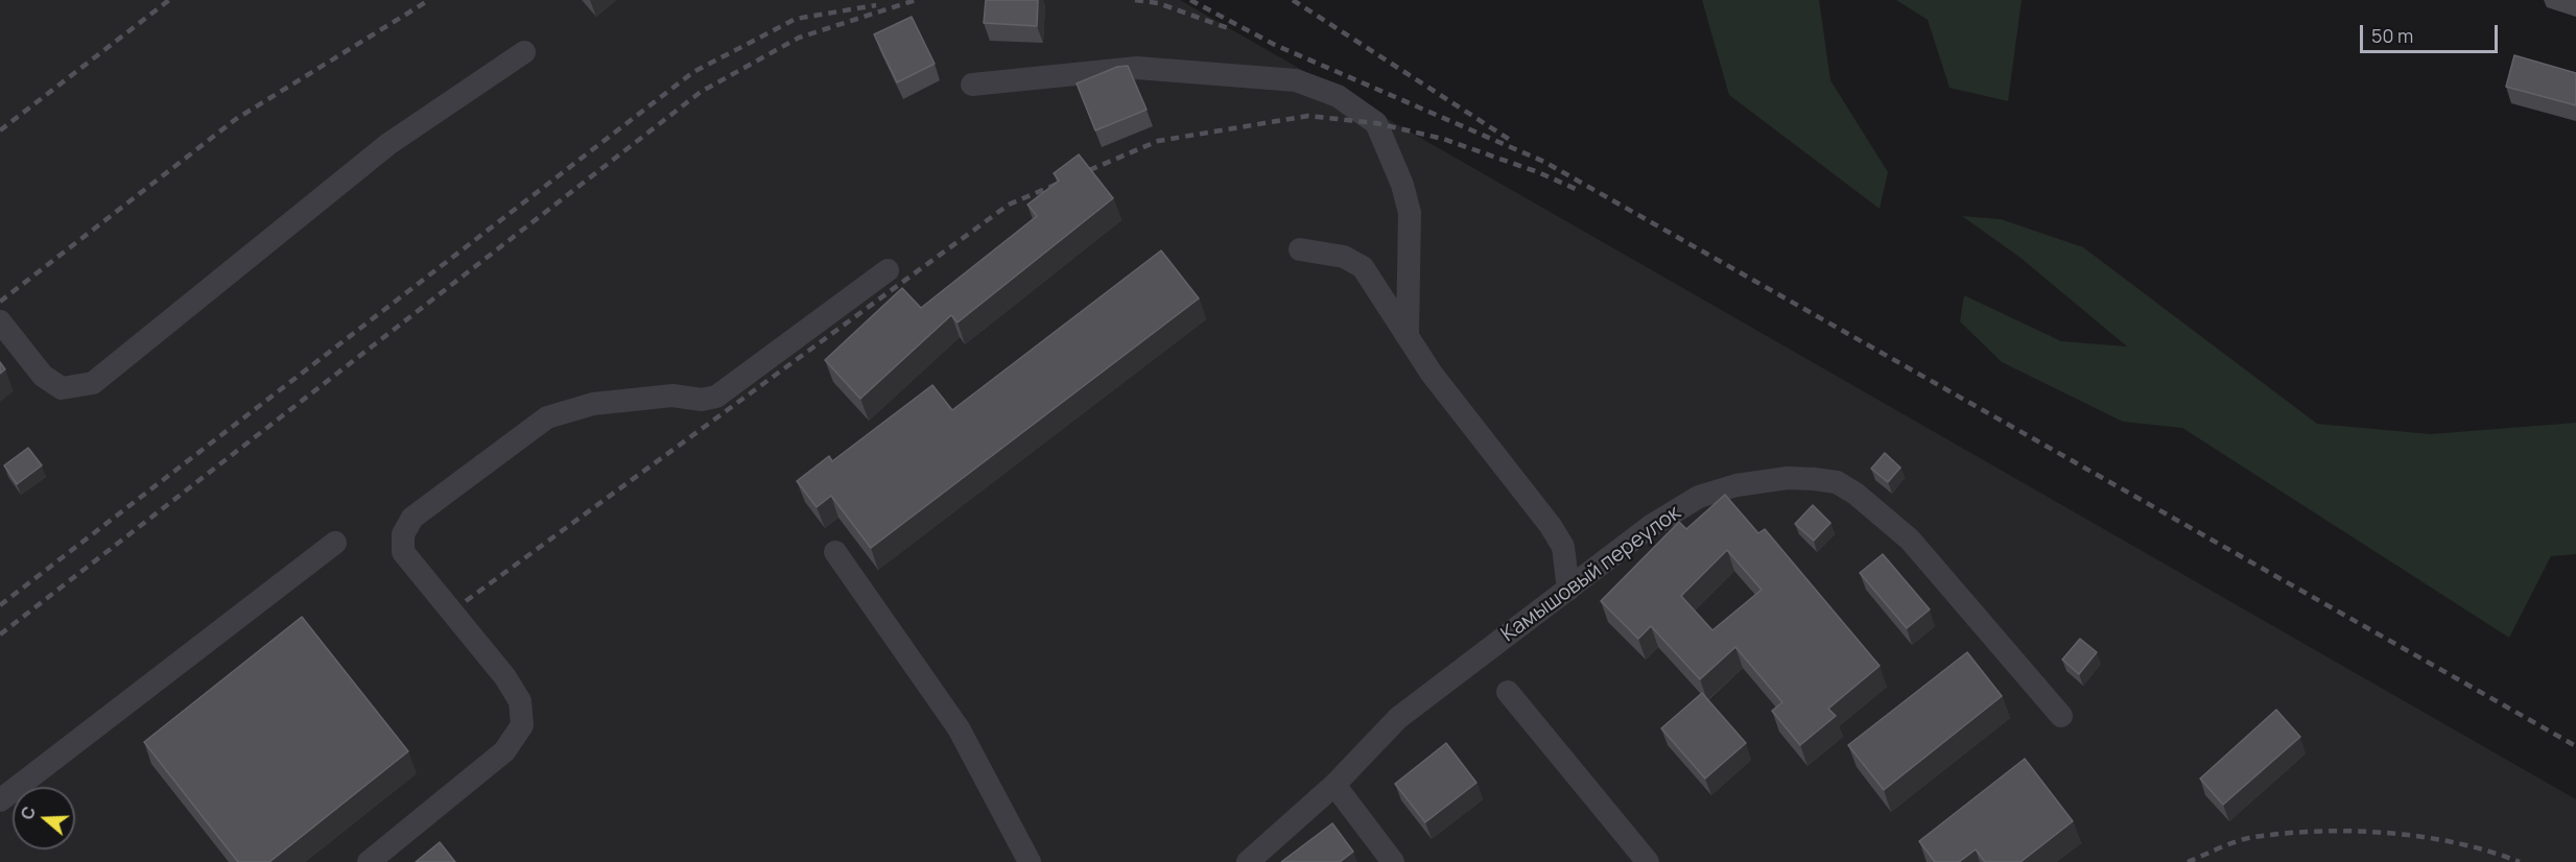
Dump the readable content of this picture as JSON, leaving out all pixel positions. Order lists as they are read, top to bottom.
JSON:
{
  "streets": {
    "lane": ["Камышовый переулок"]
  },
  "scale_bar": "50 m",
  "north": "left"
}
